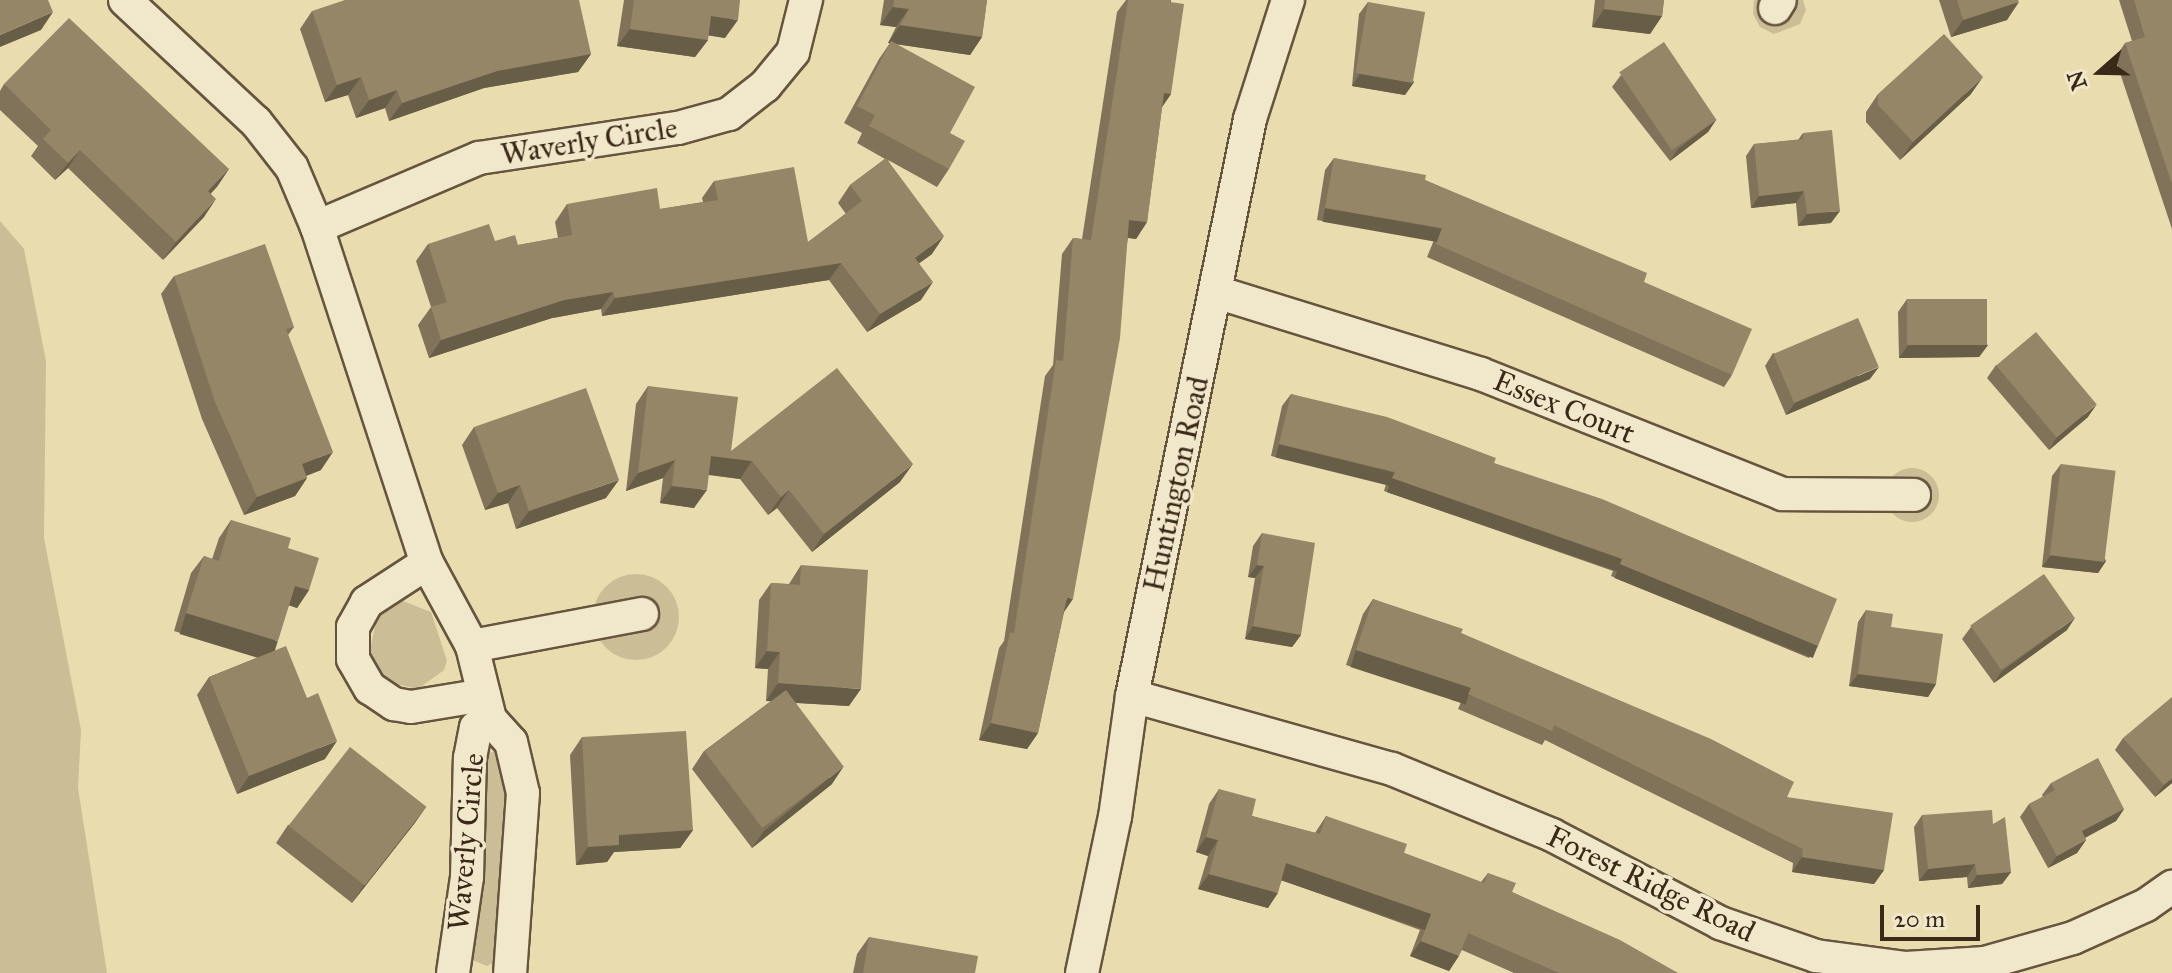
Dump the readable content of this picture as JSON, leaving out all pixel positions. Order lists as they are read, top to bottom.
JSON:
{
  "streets": {
    "street": [
      "Waverly Circle",
      "Essex Court",
      "Huntington Road",
      "Forest Ridge Road"
    ]
  },
  "crossings": [
    ["Essex Court", "Huntington Road"],
    ["Huntington Road", "Forest Ridge Road"]
  ],
  "scale_bar": "20 m",
  "north": "left"
}
